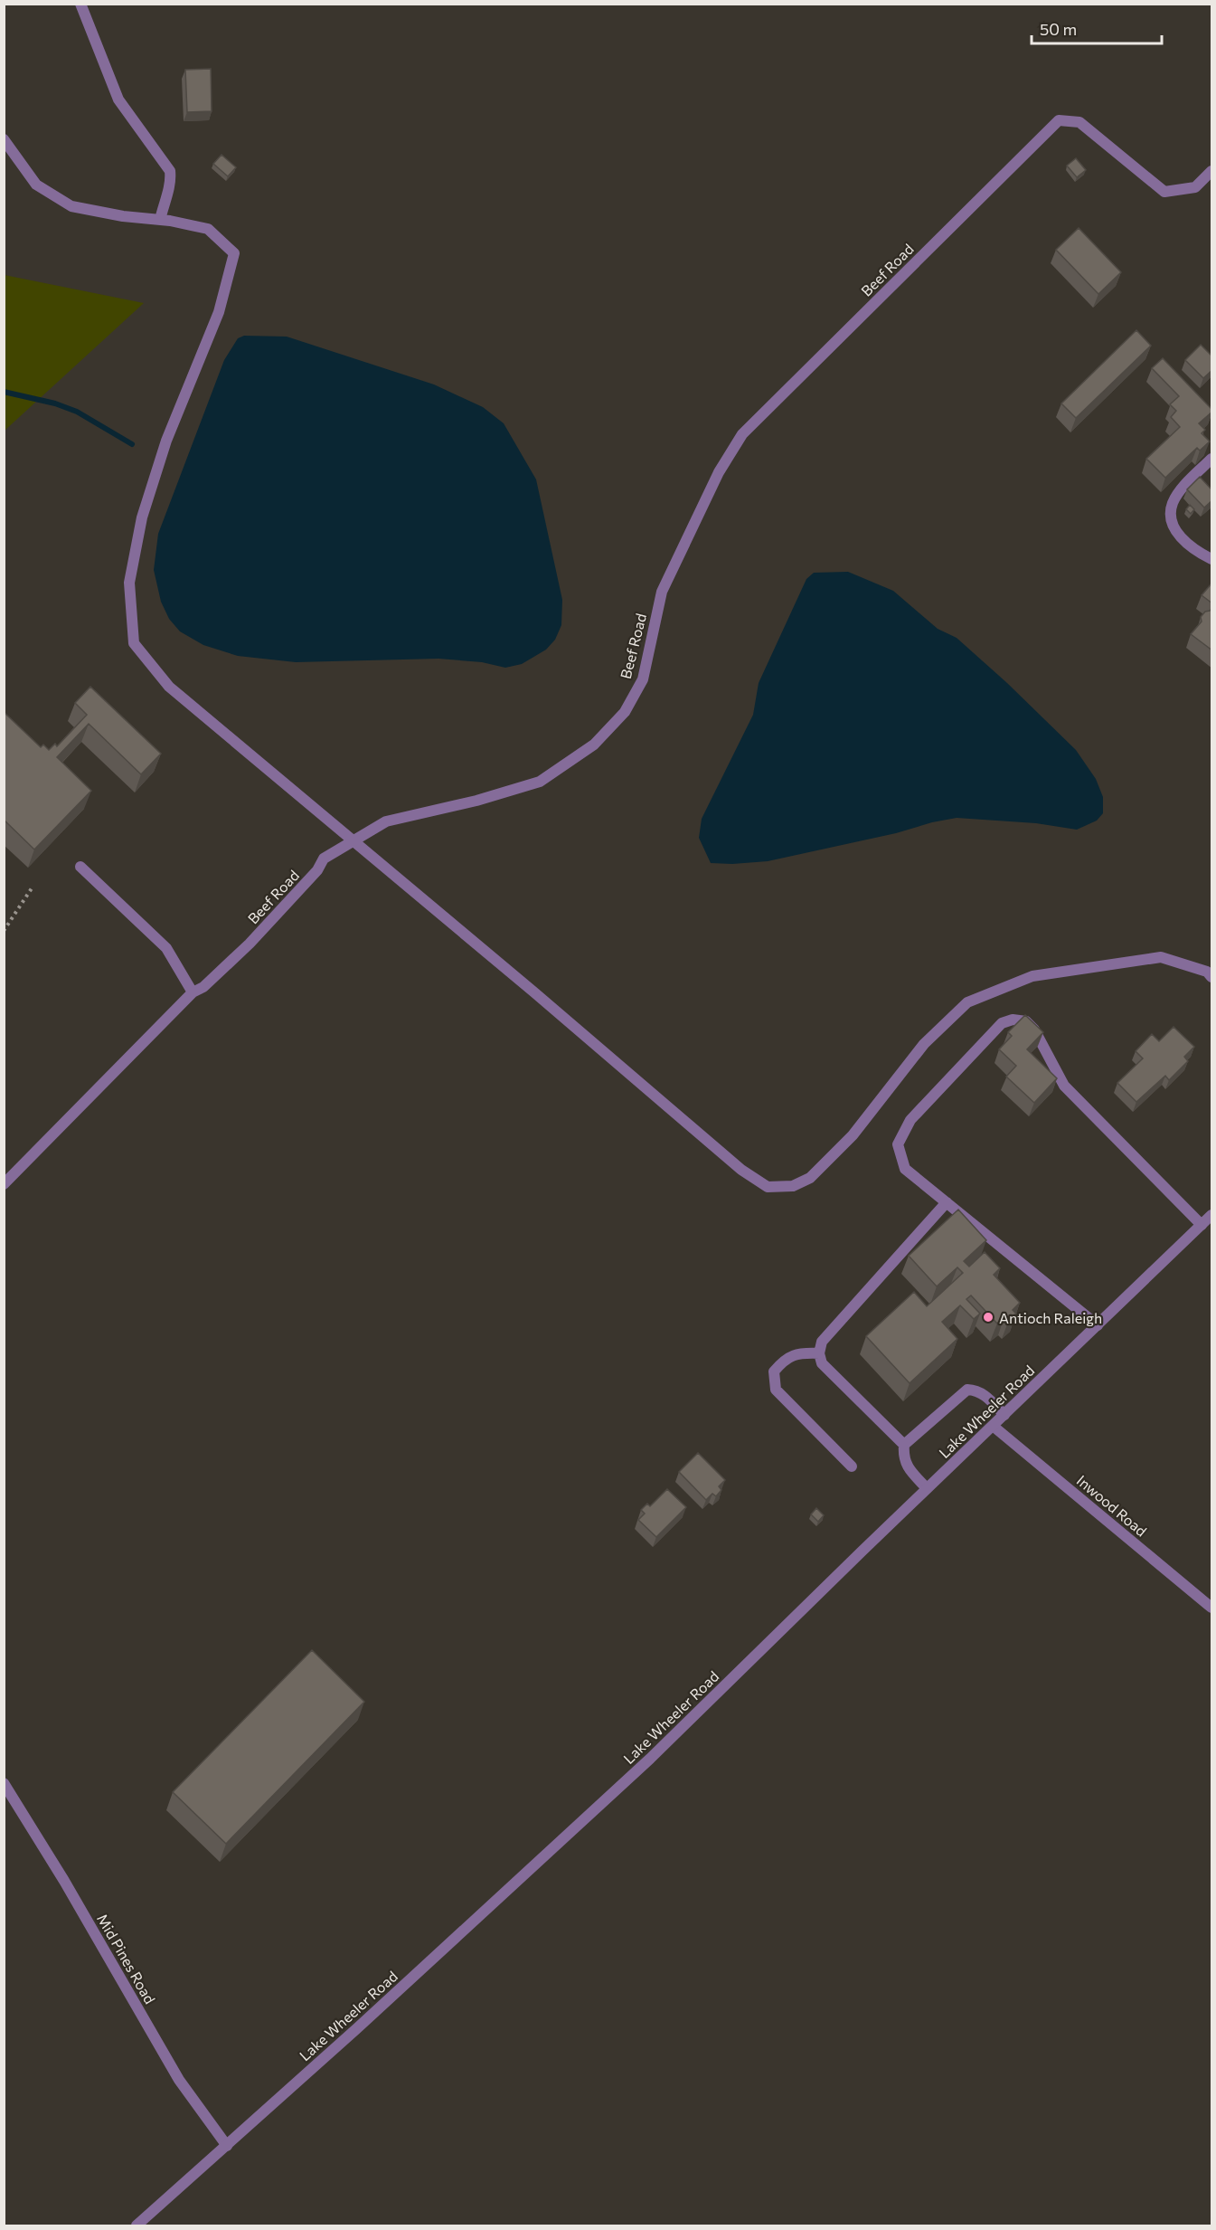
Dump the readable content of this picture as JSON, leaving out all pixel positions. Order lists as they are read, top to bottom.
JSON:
{
  "streets": {
    "street": [
      "Beef Road",
      "Lake Wheeler Road",
      "Inwood Road",
      "Mid Pines Road"
    ]
  },
  "crossings": [
    ["Lake Wheeler Road", "Inwood Road"],
    ["Lake Wheeler Road", "Mid Pines Road"]
  ],
  "places": ["Antioch Raleigh"],
  "scale_bar": "50 m"
}
